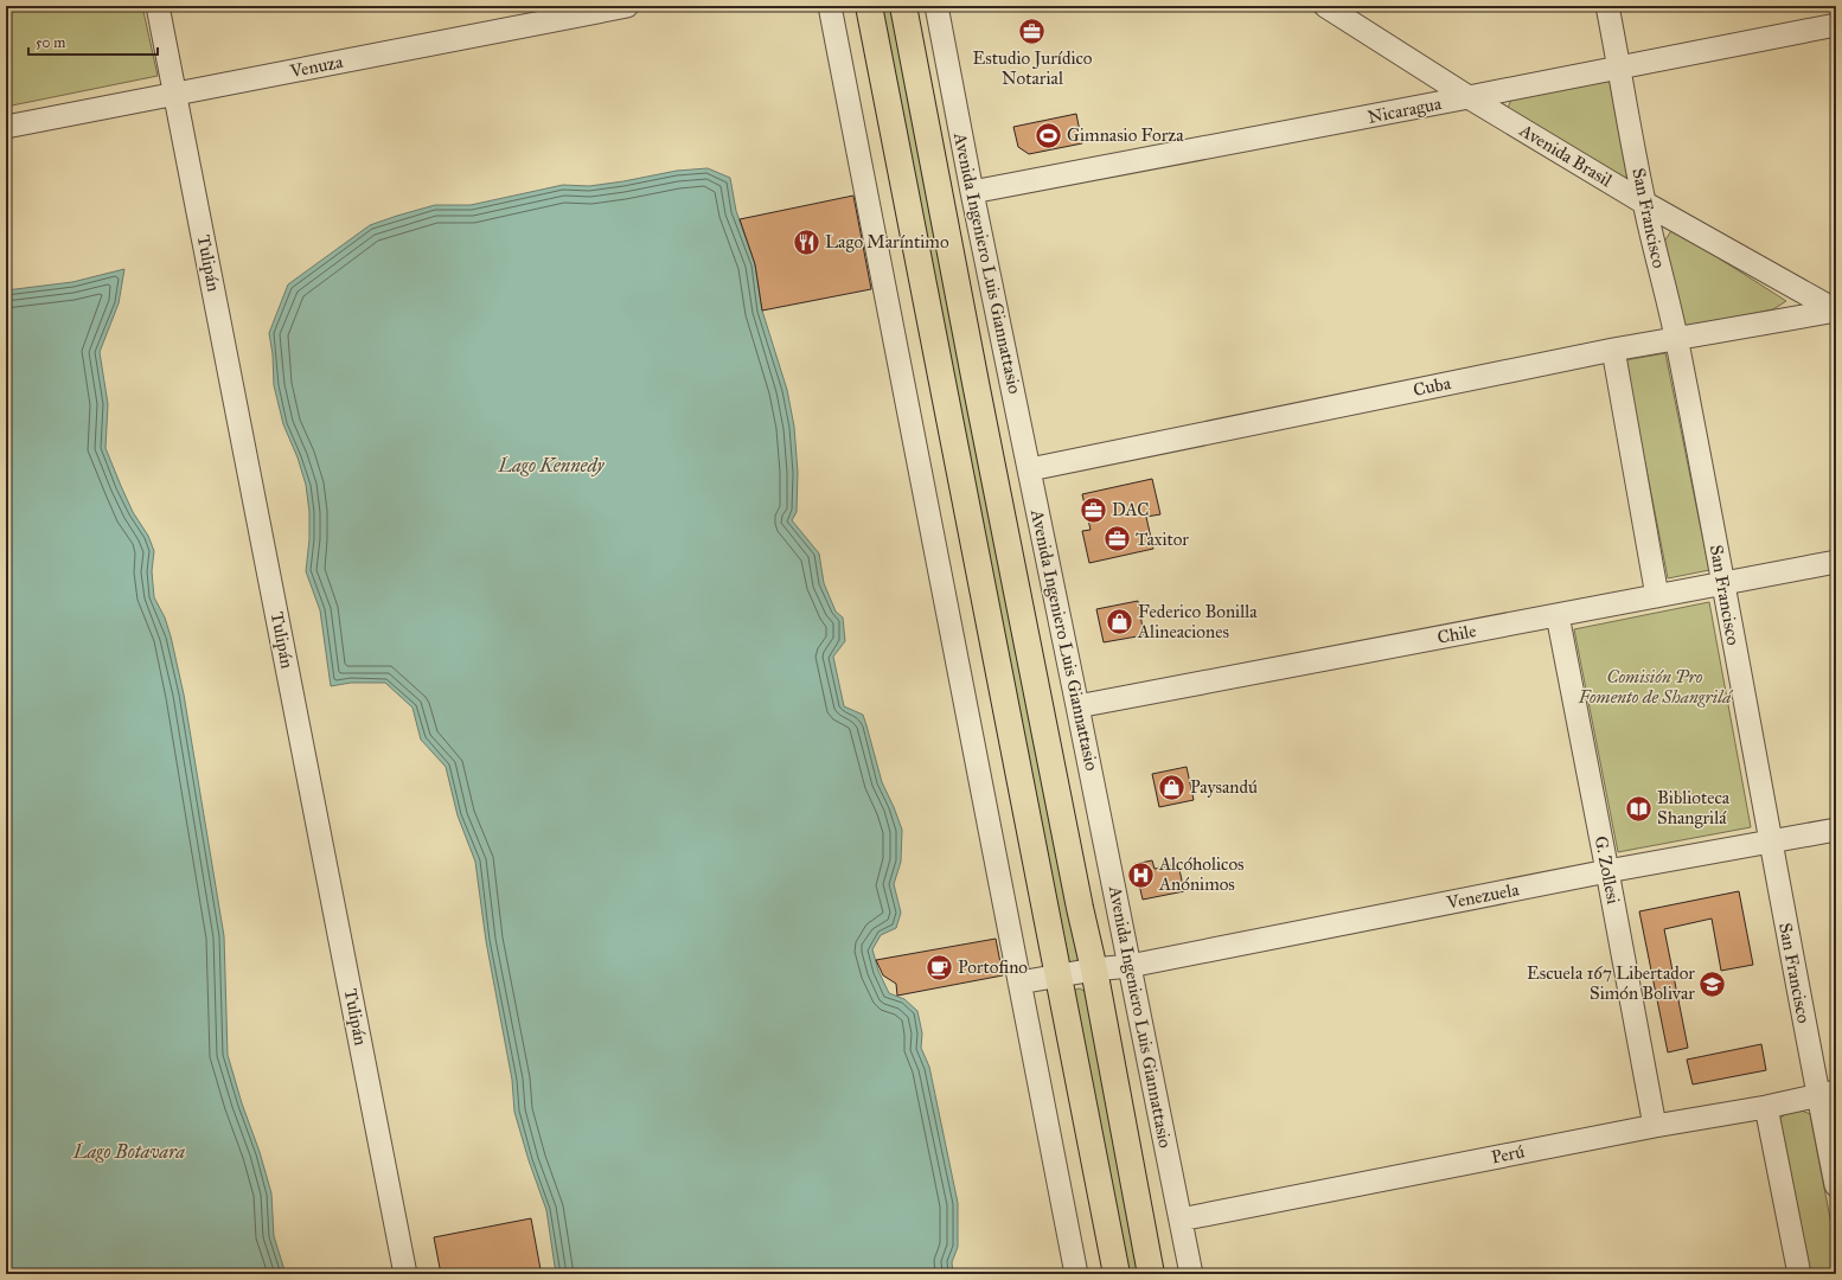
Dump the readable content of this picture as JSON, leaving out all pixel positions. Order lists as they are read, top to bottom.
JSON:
{
  "streets": {
    "main road": ["Avenida Ingeniero Luis Giannattasio"],
    "street": [
      "Venuza",
      "Nicaragua",
      "Avenida Brasil",
      "San Francisco",
      "Tulipán",
      "Cuba",
      "Chile",
      "G. Zollesi",
      "Venezuela",
      "Perú"
    ]
  },
  "crossings": [
    ["Venuza", "Tulipán"],
    ["Nicaragua", "Avenida Brasil"],
    ["Nicaragua", "San Francisco"],
    ["Nicaragua", "Avenida Ingeniero Luis Giannattasio"],
    ["Avenida Brasil", "San Francisco"],
    ["Avenida Brasil", "Cuba"],
    ["San Francisco", "Cuba"],
    ["San Francisco", "Chile"],
    ["San Francisco", "Venezuela"],
    ["San Francisco", "Perú"],
    ["Avenida Ingeniero Luis Giannattasio", "Cuba"],
    ["Avenida Ingeniero Luis Giannattasio", "Chile"],
    ["Avenida Ingeniero Luis Giannattasio", "Venezuela"],
    ["Avenida Ingeniero Luis Giannattasio", "Perú"],
    ["Chile", "G. Zollesi"],
    ["G. Zollesi", "Venezuela"],
    ["G. Zollesi", "Perú"]
  ],
  "water": ["Lago Kennedy", "Lago Botavara"],
  "parks": ["Comisión Pro Fomento de Shangrilá"],
  "places": {
    "office": ["Estudio Jurídico Notarial", "DAC", "Taxitor"],
    "sports": ["Gimnasio Forza"],
    "restaurant": ["Lago Maríntimo"],
    "shop": ["Federico Bonilla Alineaciones", "Paysandú"],
    "library": ["Biblioteca Shangrilá"],
    "hospital": ["Alcóholicos Anónimos"],
    "cafe": ["Portofino"],
    "school or university": ["Escuela 167 Libertador Simón Bolivar"]
  },
  "scale_bar": "50 m"
}
